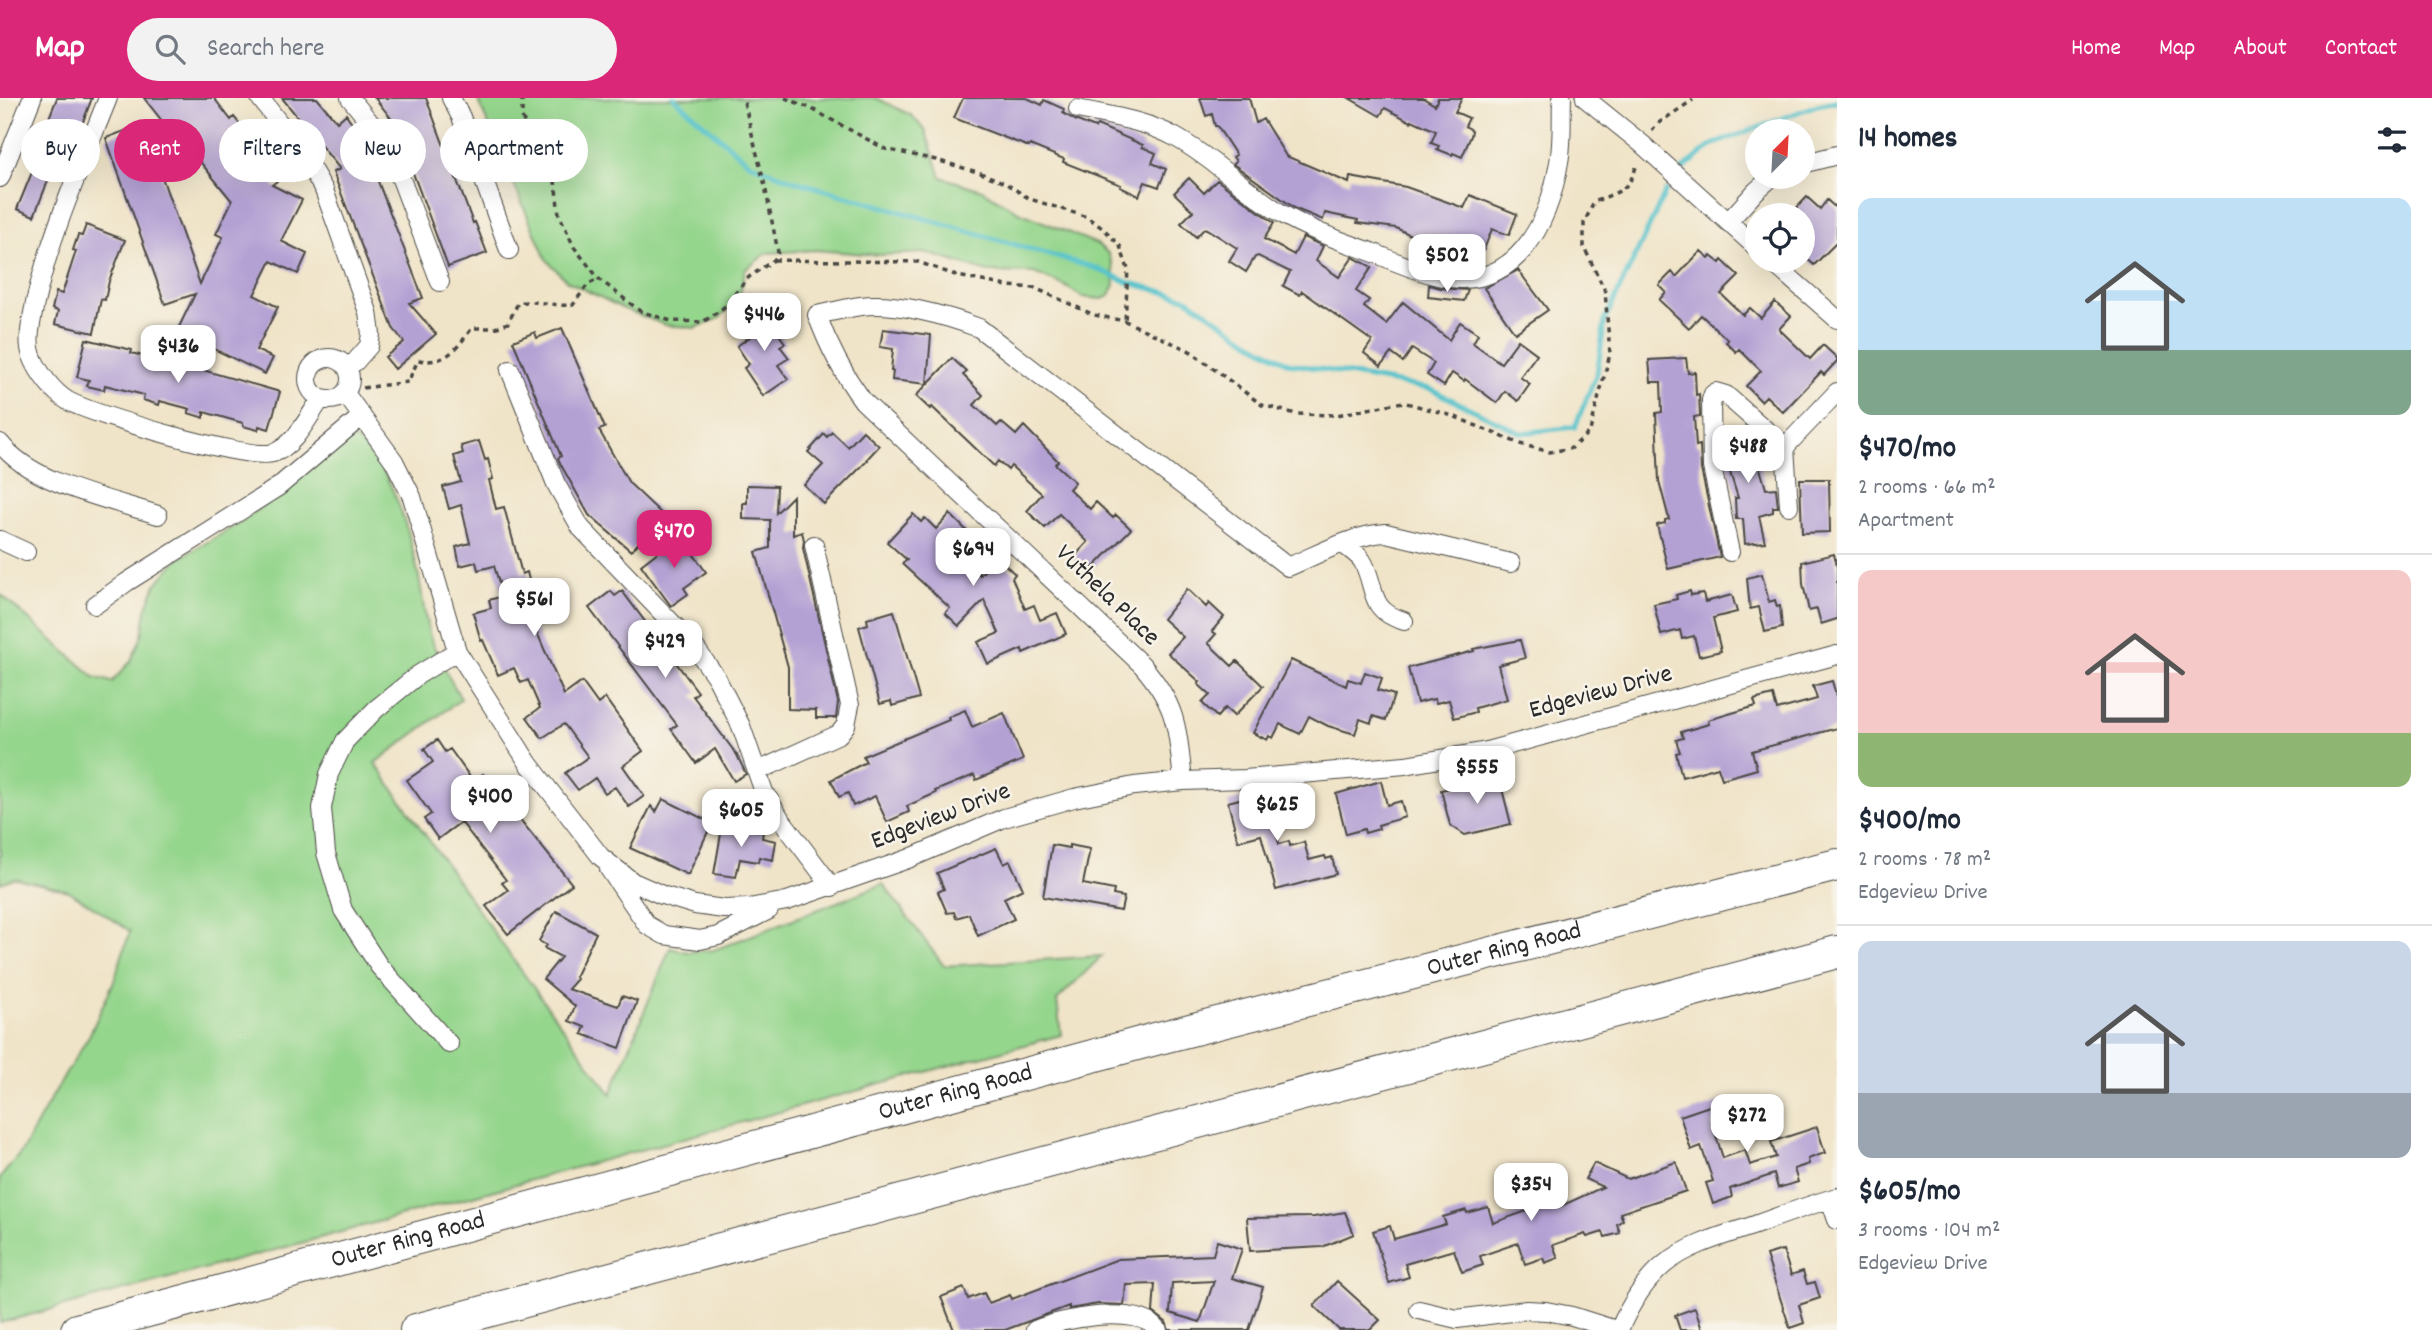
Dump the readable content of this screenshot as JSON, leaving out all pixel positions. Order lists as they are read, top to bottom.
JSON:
{
  "streets": {
    "highway": ["Outer Ring Road"],
    "street": ["Vuthela Place", "Edgeview Drive"]
  },
  "crossings": [
    ["Vuthela Place", "Edgeview Drive"]
  ],
  "north": "top right",
  "page": {
    "header": "Map",
    "search": "Search here",
    "nav": [
      "Home",
      "Map",
      "About",
      "Contact"
    ],
    "heading": "14 homes",
    "chip": [
      "Buy",
      "Rent",
      "Filters",
      "New",
      "Apartment"
    ],
    "list": [
      {
        "name": "$470/mo",
        "note": "2 rooms · 66 m² · Apartment"
      },
      {
        "name": "$400/mo",
        "note": "2 rooms · 78 m² · Edgeview Drive"
      },
      {
        "name": "$605/mo",
        "note": "3 rooms · 104 m² · Edgeview Drive"
      }
    ],
    "price": [
      "$502",
      "$446",
      "$436",
      "$488",
      "$470",
      "$694",
      "$561",
      "$429",
      "$555",
      "$400",
      "$625",
      "$605",
      "$272",
      "$354"
    ]
  }
}
